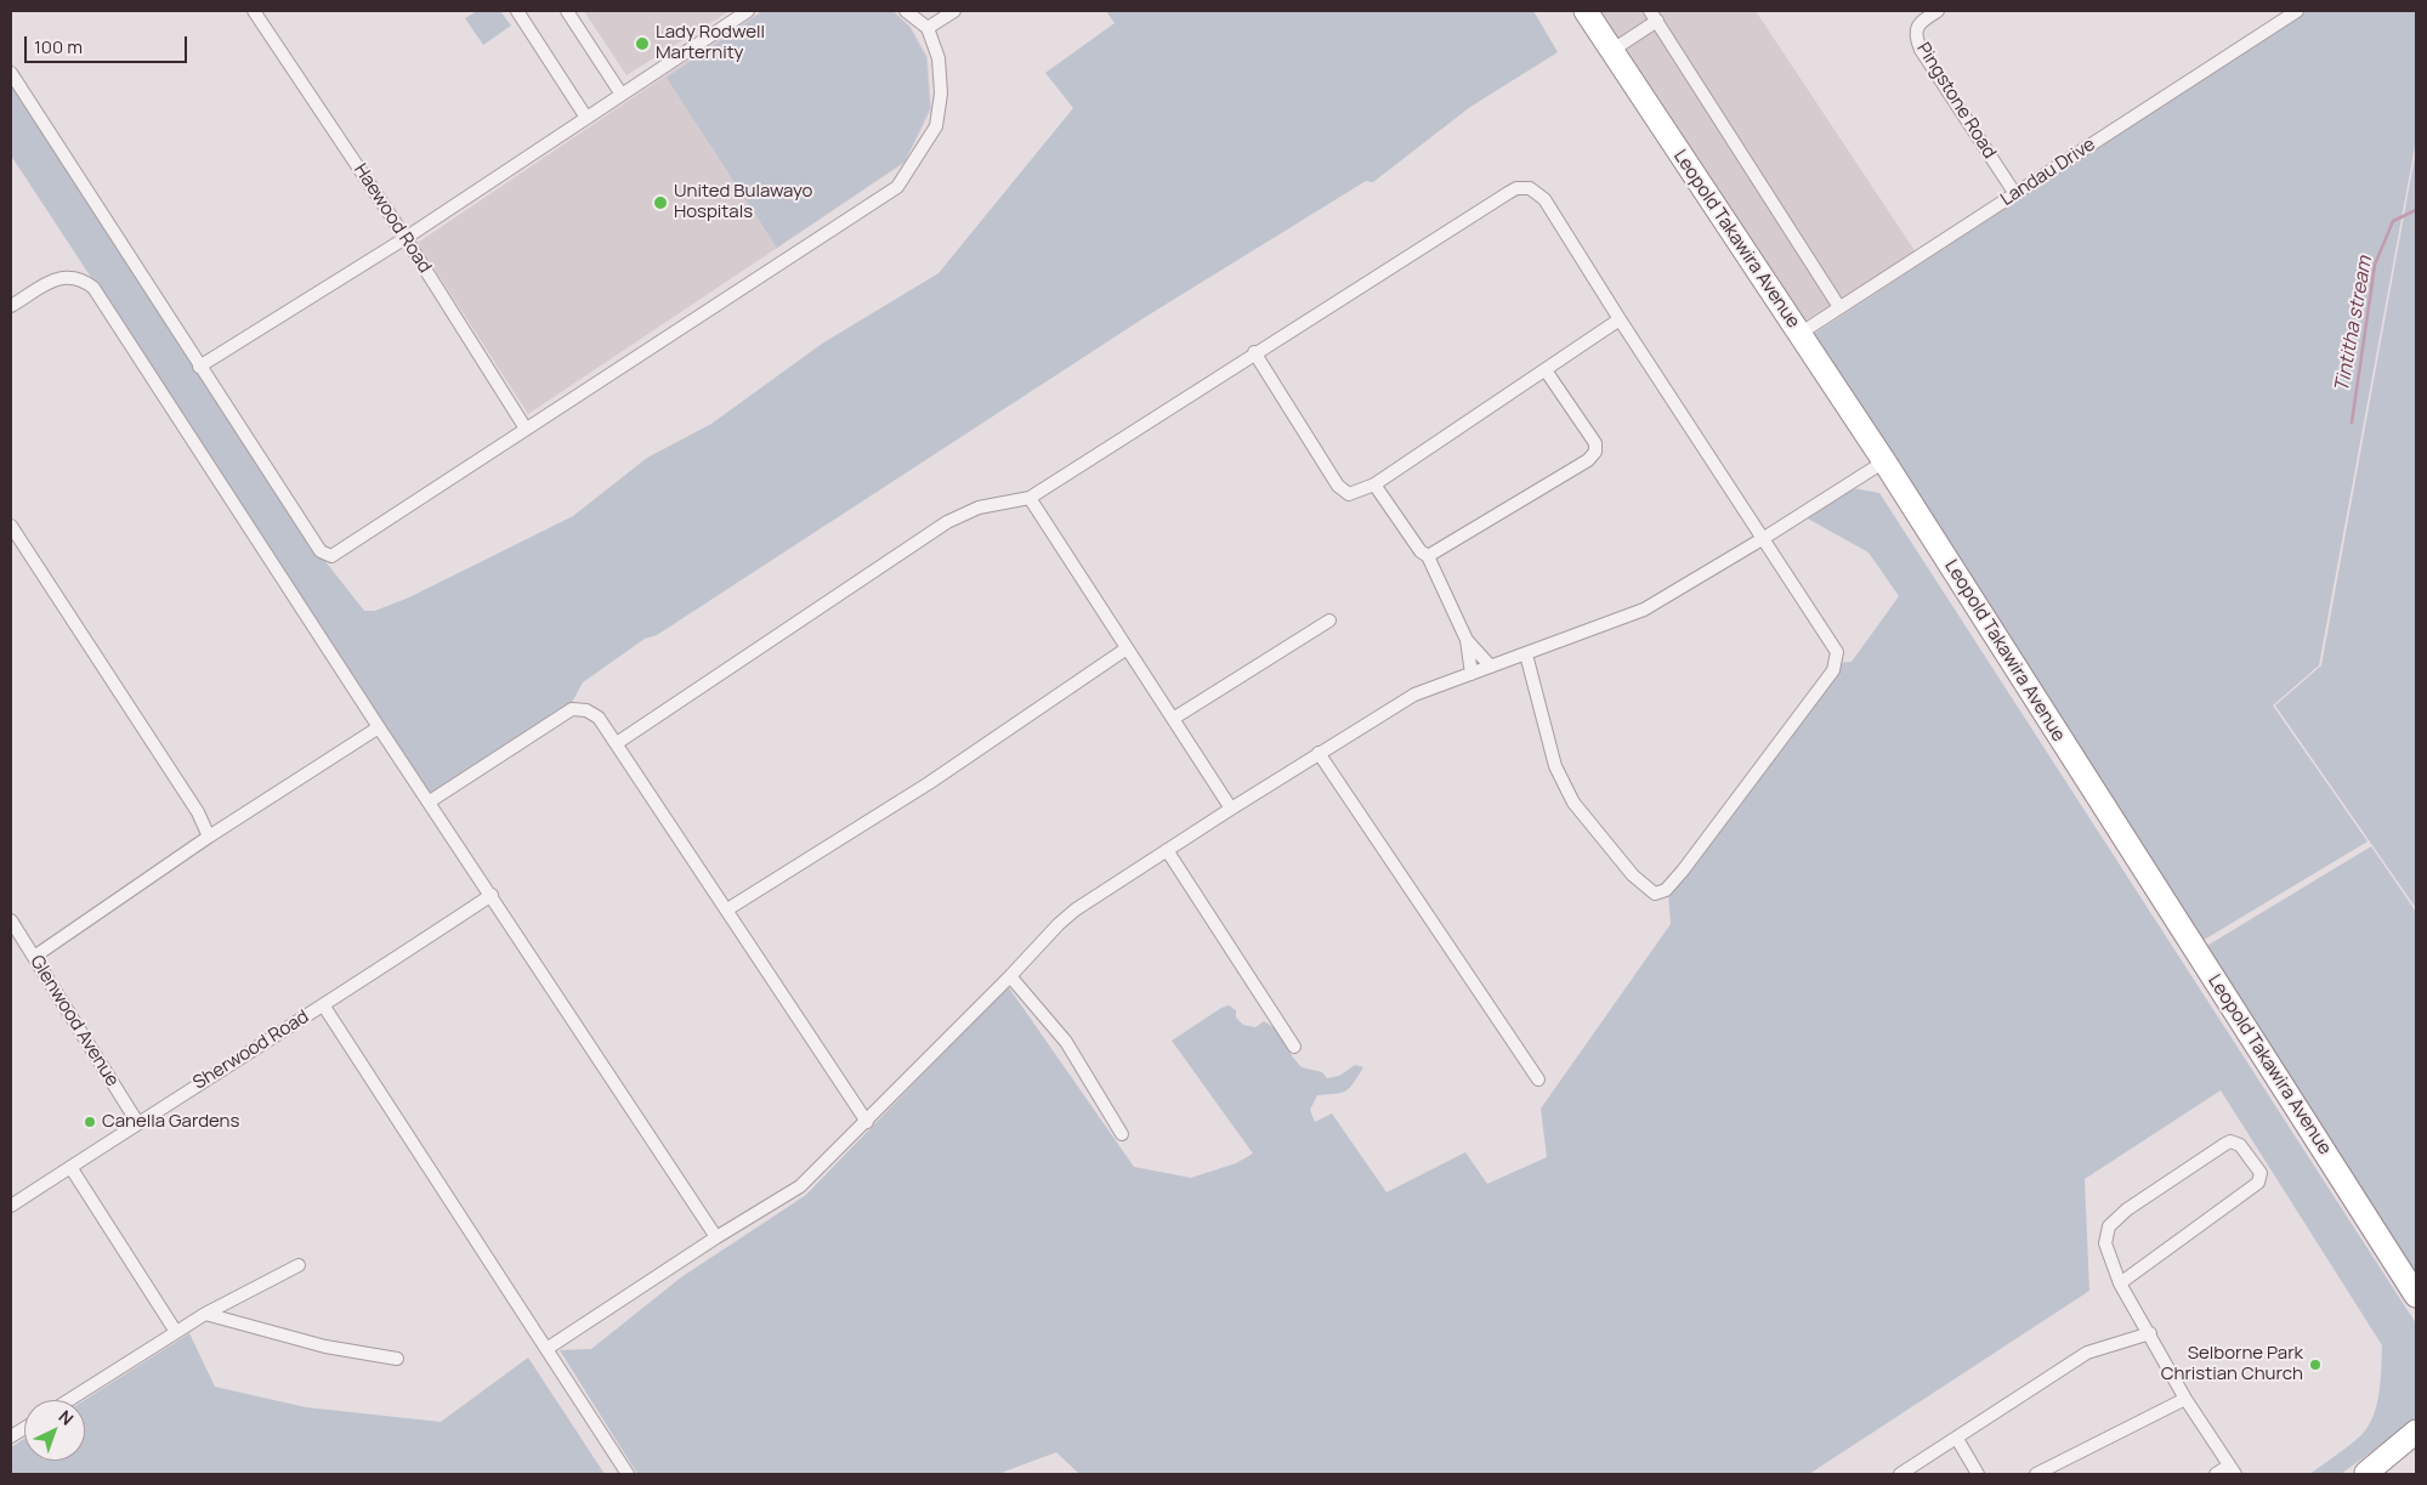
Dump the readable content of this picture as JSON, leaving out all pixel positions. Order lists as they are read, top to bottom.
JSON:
{
  "streets": {
    "highway": ["Leopold Takawira Avenue"],
    "street": [
      "Pingstone Road",
      "Landau Drive",
      "Haewood Road",
      "Glenwood Avenue",
      "Sherwood Road"
    ]
  },
  "crossings": [
    ["Pingstone Road", "Landau Drive"],
    ["Landau Drive", "Leopold Takawira Avenue"],
    ["Glenwood Avenue", "Sherwood Road"]
  ],
  "water": ["Tintitha stream"],
  "places": [
    "Lady Rodwell Marternity",
    "United Bulawayo Hospitals",
    "Canella Gardens",
    "Selborne Park Christian Church"
  ],
  "scale_bar": "100 m",
  "north": "top right"
}
